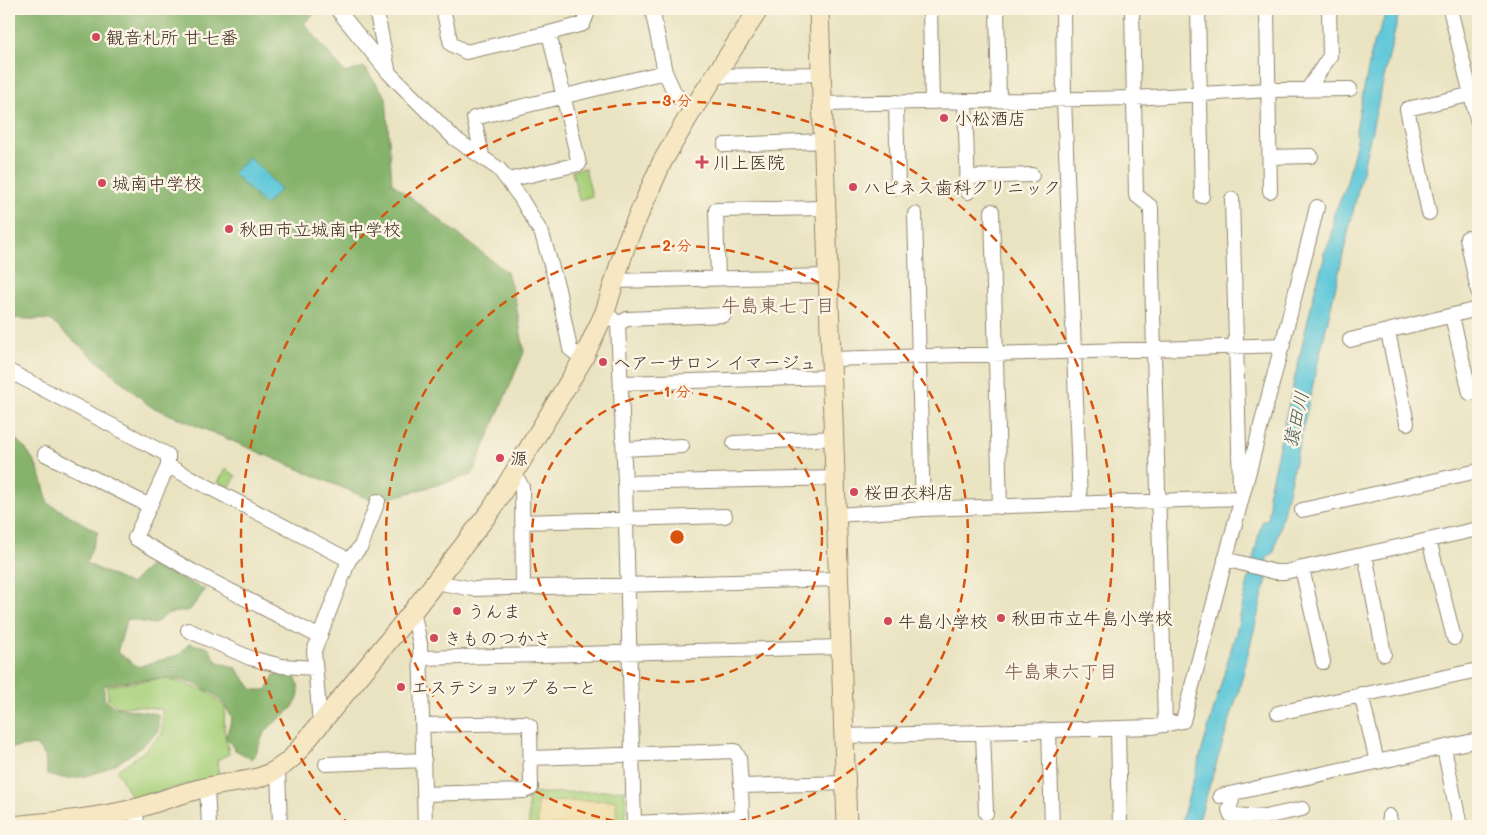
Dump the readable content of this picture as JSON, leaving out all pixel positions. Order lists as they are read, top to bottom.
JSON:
{
  "districts": ["牛島東七丁目", "牛島東六丁目"],
  "water": ["猿田川"],
  "places": {
    "other": [
      "観音札所 甘七番",
      "小松酒店",
      "城南中学校",
      "ハピネス歯科クリニック",
      "秋田市立城南中学校",
      "ヘアーサロン イマージュ",
      "源",
      "桜田衣料店",
      "うんま",
      "秋田市立牛島小学校",
      "牛島小学校",
      "きものつかさ",
      "エステショップ るーと"
    ],
    "health": ["川上医院"]
  },
  "rings": ["3 分", "2 分", "1 分"]
}
